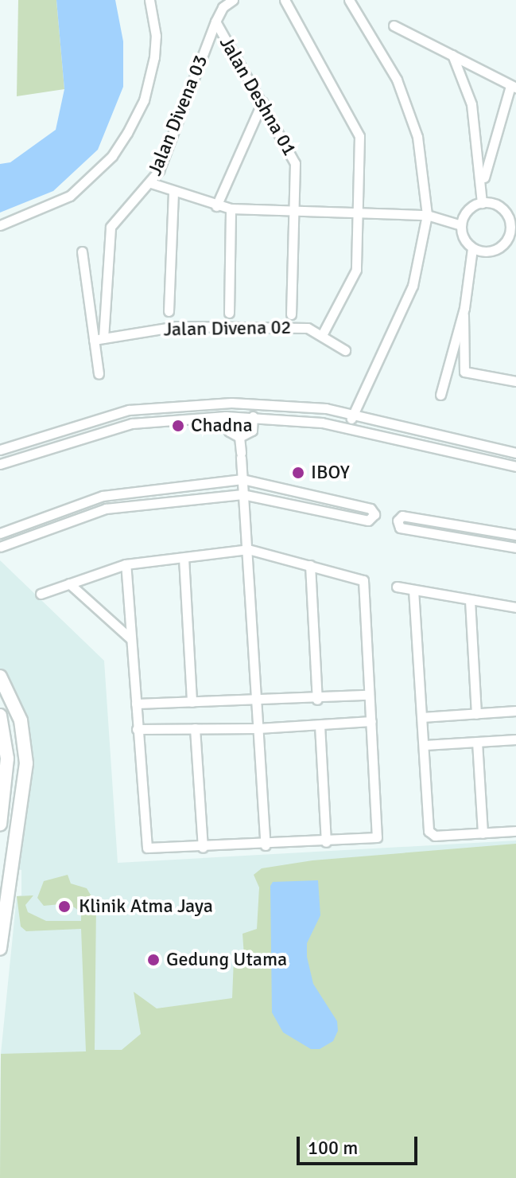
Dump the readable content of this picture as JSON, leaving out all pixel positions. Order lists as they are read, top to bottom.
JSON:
{
  "streets": {
    "street": ["Jalan Deshna 01", "Jalan Divena 03", "Jalan Divena 02"]
  },
  "crossings": [
    ["Jalan Deshna 01", "Jalan Divena 03"],
    ["Jalan Divena 03", "Jalan Divena 02"]
  ],
  "places": [
    "Chadna",
    "IBOY",
    "Klinik Atma Jaya",
    "Gedung Utama"
  ],
  "scale_bar": "100 m"
}
